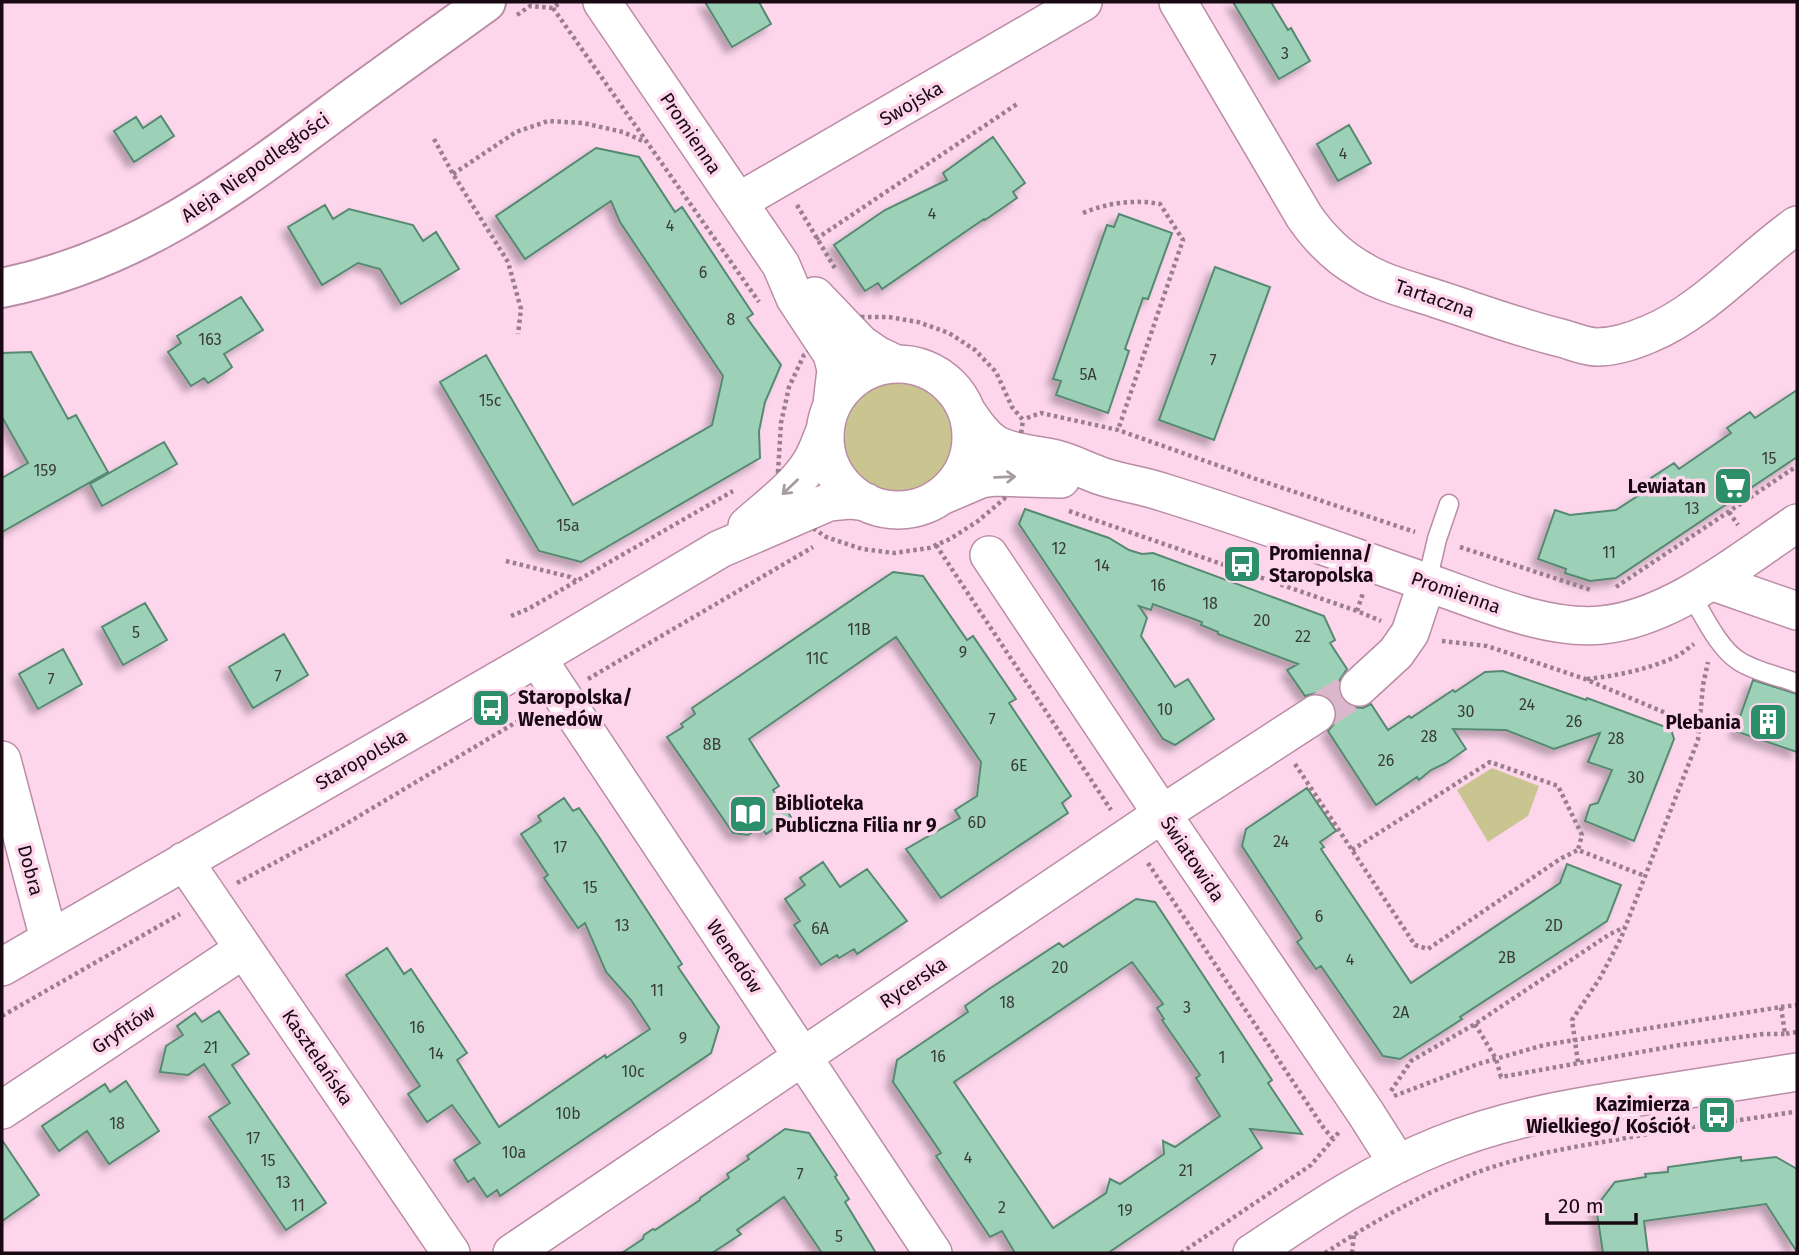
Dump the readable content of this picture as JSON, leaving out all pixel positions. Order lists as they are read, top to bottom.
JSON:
{
  "streets": {
    "street": [
      "Swojska",
      "Promienna",
      "Aleja Niepodległości",
      "Tartaczna",
      "Staropolska",
      "Światowida",
      "Dobra",
      "Wenedów",
      "Rycerska",
      "Gryfitów",
      "Kasztelańska"
    ]
  },
  "crossings": [
    ["Swojska", "Promienna"],
    ["Promienna", "Staropolska"],
    ["Staropolska", "Dobra"],
    ["Staropolska", "Wenedów"],
    ["Staropolska", "Kasztelańska"],
    ["Światowida", "Rycerska"],
    ["Wenedów", "Rycerska"],
    ["Gryfitów", "Kasztelańska"]
  ],
  "places": {
    "supermarket": ["Lewiatan"],
    "bus stop": ["Promienna/ Staropolska", "Staropolska/ Wenedów", "Kazimierza Wielkiego/ Kościół"],
    "building": ["Plebania"],
    "library": ["Biblioteka Publiczna Filia nr 9"]
  },
  "house_numbers": [
    "3",
    "4",
    "4",
    "4",
    "6",
    "8",
    "163",
    "7",
    "5A",
    "15c",
    "15",
    "159",
    "13",
    "15a",
    "12",
    "11",
    "14",
    "16",
    "18",
    "20",
    "11B",
    "5",
    "22",
    "9",
    "11C",
    "7",
    "7",
    "24",
    "10",
    "30",
    "7",
    "26",
    "28",
    "28",
    "8B",
    "26",
    "6E",
    "30",
    "6D",
    "24",
    "17",
    "15",
    "6",
    "13",
    "2D",
    "6A",
    "2B",
    "4",
    "20",
    "11",
    "18",
    "3",
    "2A",
    "16",
    "9",
    "21",
    "14",
    "16",
    "1",
    "10c",
    "10b",
    "18",
    "17",
    "10a",
    "4",
    "15",
    "21",
    "7",
    "13",
    "11",
    "2",
    "19",
    "5"
  ],
  "scale_bar": "20 m"
}
